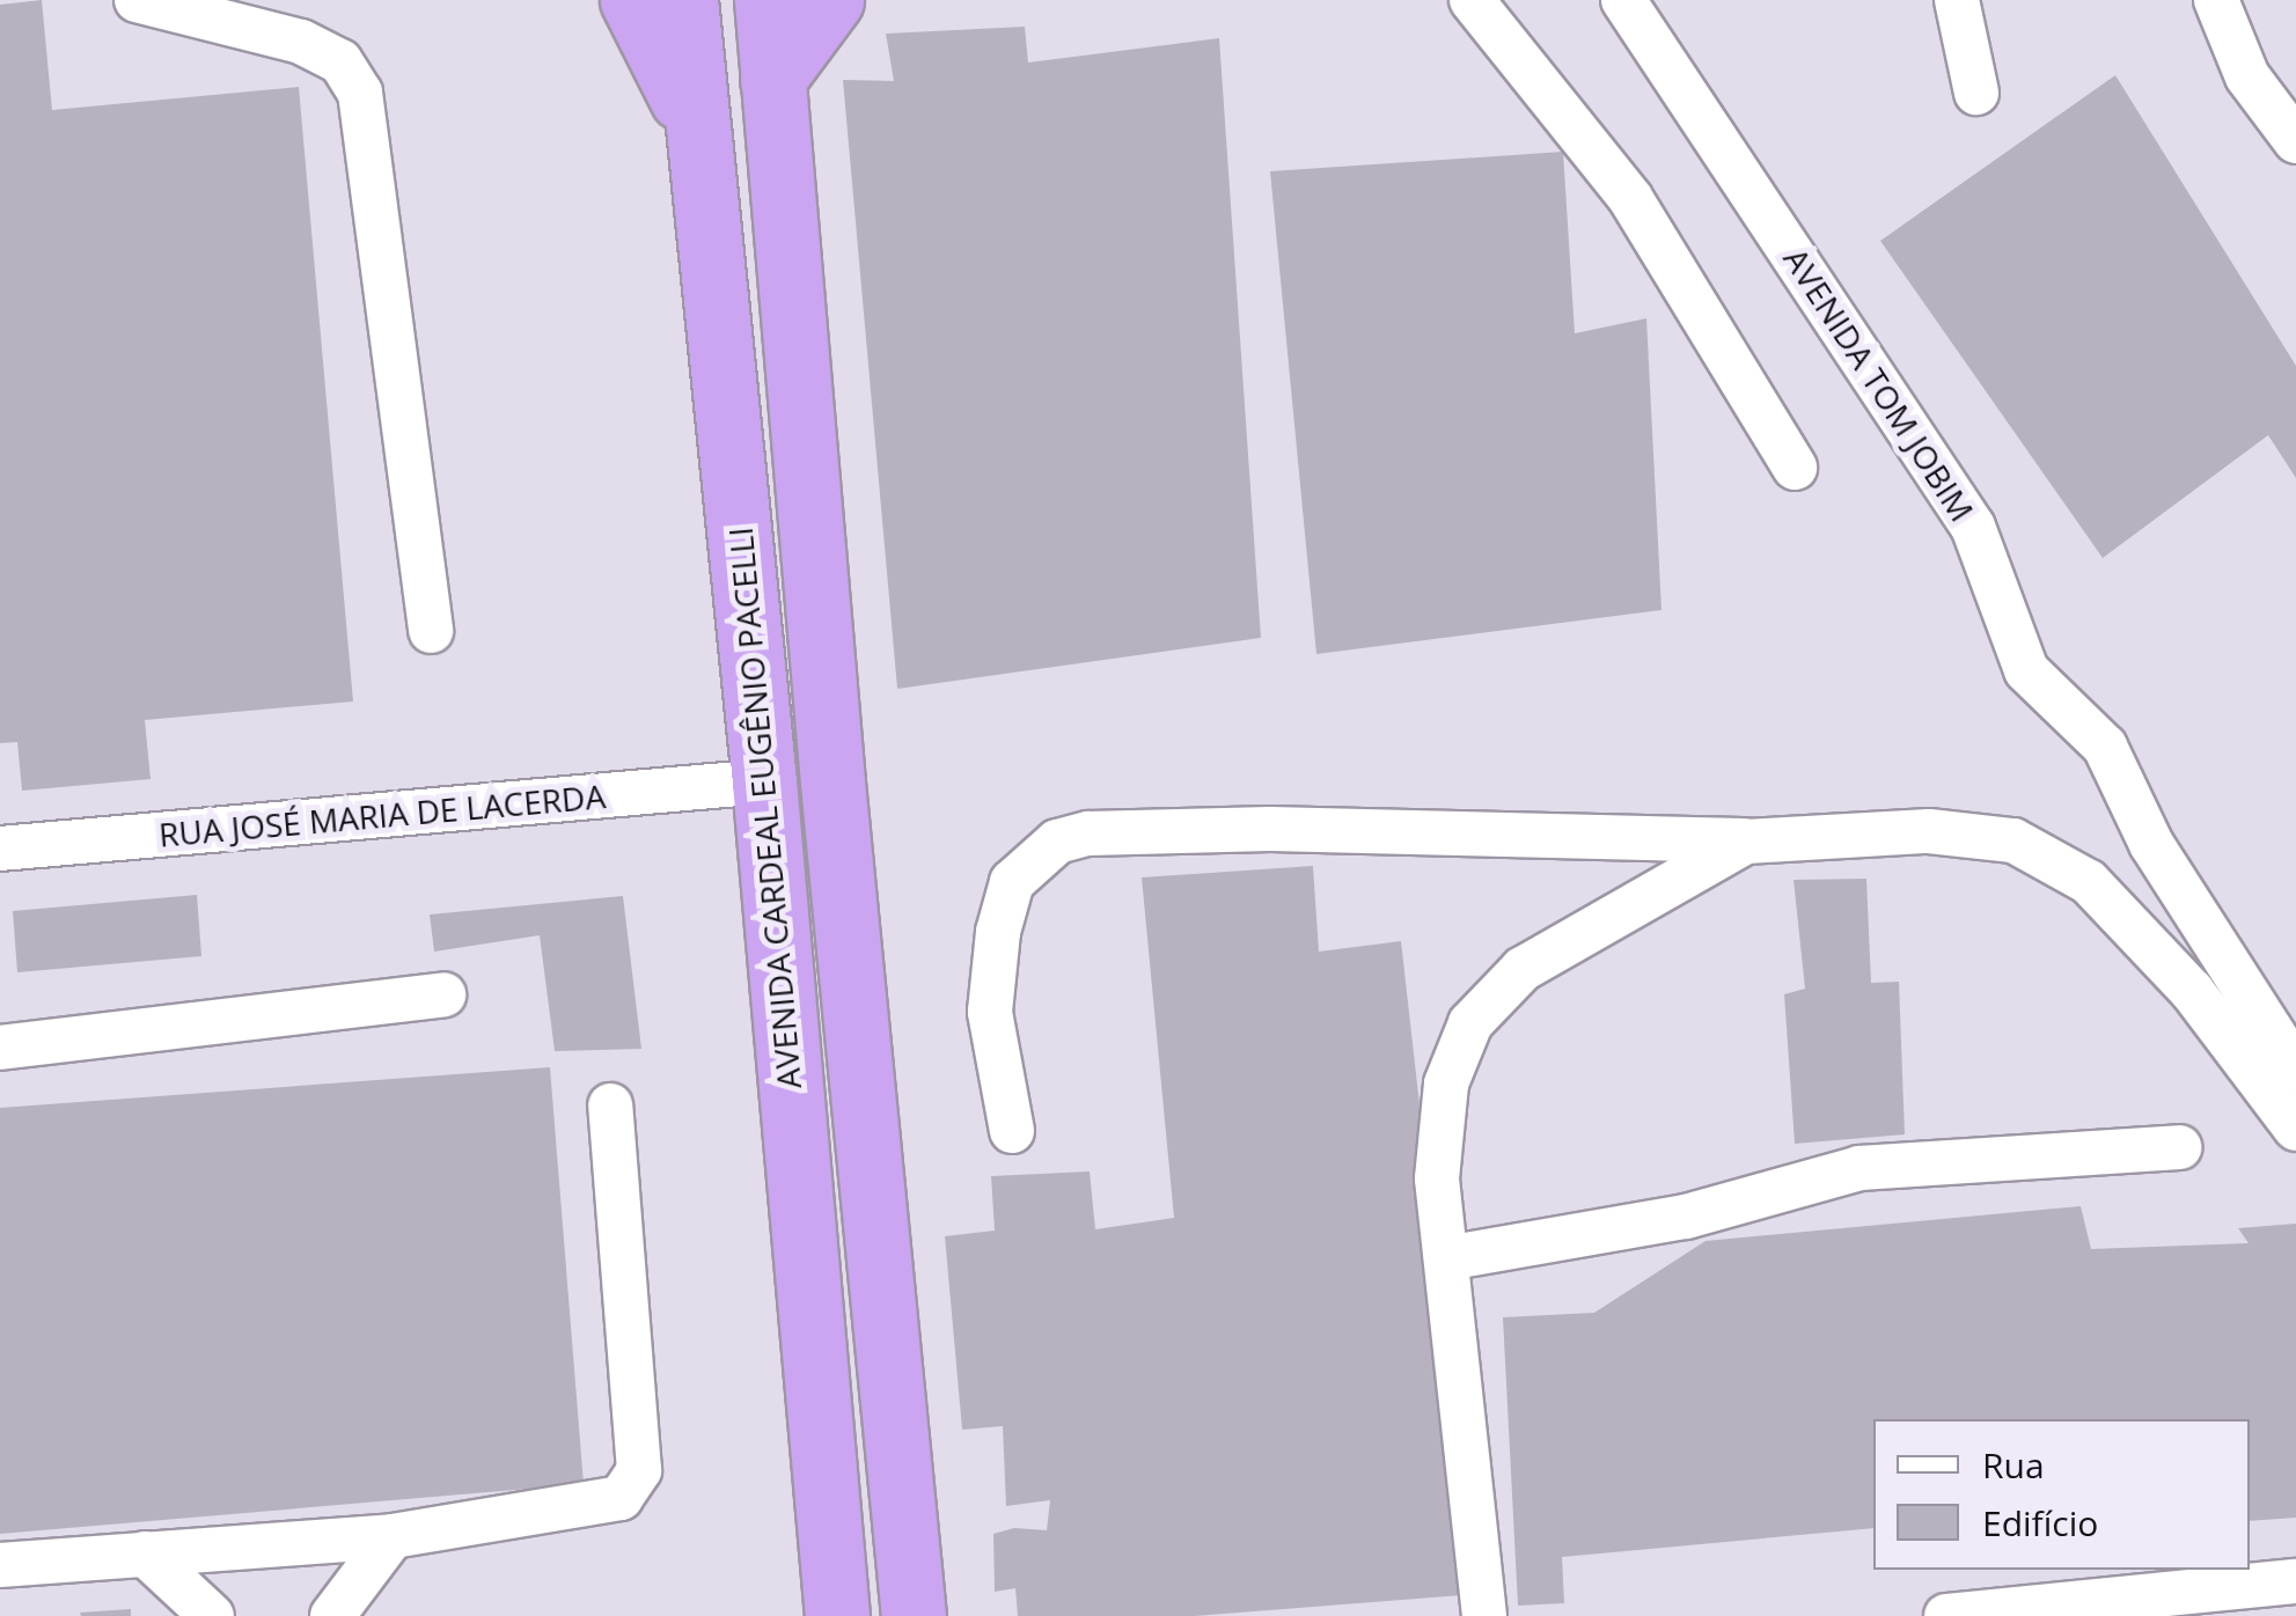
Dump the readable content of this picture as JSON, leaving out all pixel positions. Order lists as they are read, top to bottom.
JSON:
{
  "streets": {
    "highway": ["AVENIDA CARDEAL EUGÊNIO PACELLI"],
    "street": ["AVENIDA TOM JOBIM", "RUA JOSÉ MARIA DE LACERDA"]
  },
  "crossings": [
    ["AVENIDA CARDEAL EUGÊNIO PACELLI", "RUA JOSÉ MARIA DE LACERDA"]
  ],
  "legend": ["Rua", "Edifício"]
}
